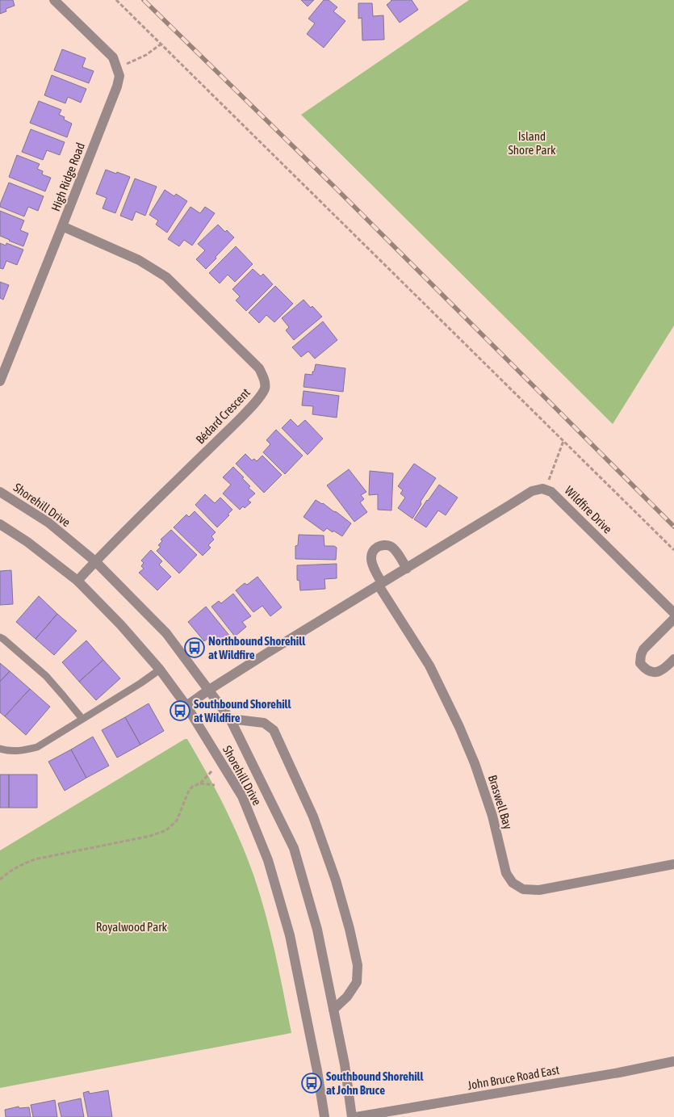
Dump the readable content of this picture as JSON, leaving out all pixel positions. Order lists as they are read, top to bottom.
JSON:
{
  "streets": {
    "street": [
      "High Ridge Road",
      "Bédard Crescent",
      "Shorehill Drive",
      "Wildfire Drive",
      "Braswell Bay",
      "John Bruce Road East"
    ]
  },
  "crossings": [
    ["High Ridge Road", "Bédard Crescent"],
    ["Bédard Crescent", "Shorehill Drive"],
    ["Shorehill Drive", "Wildfire Drive"],
    ["Wildfire Drive", "Braswell Bay"]
  ],
  "parks": ["Island Shore Park", "Royalwood Park"],
  "places": {
    "bus stop": ["Northbound Shorehill at Wildfire", "Southbound Shorehill at Wildfire", "Southbound Shorehill at John Bruce"]
  }
}
